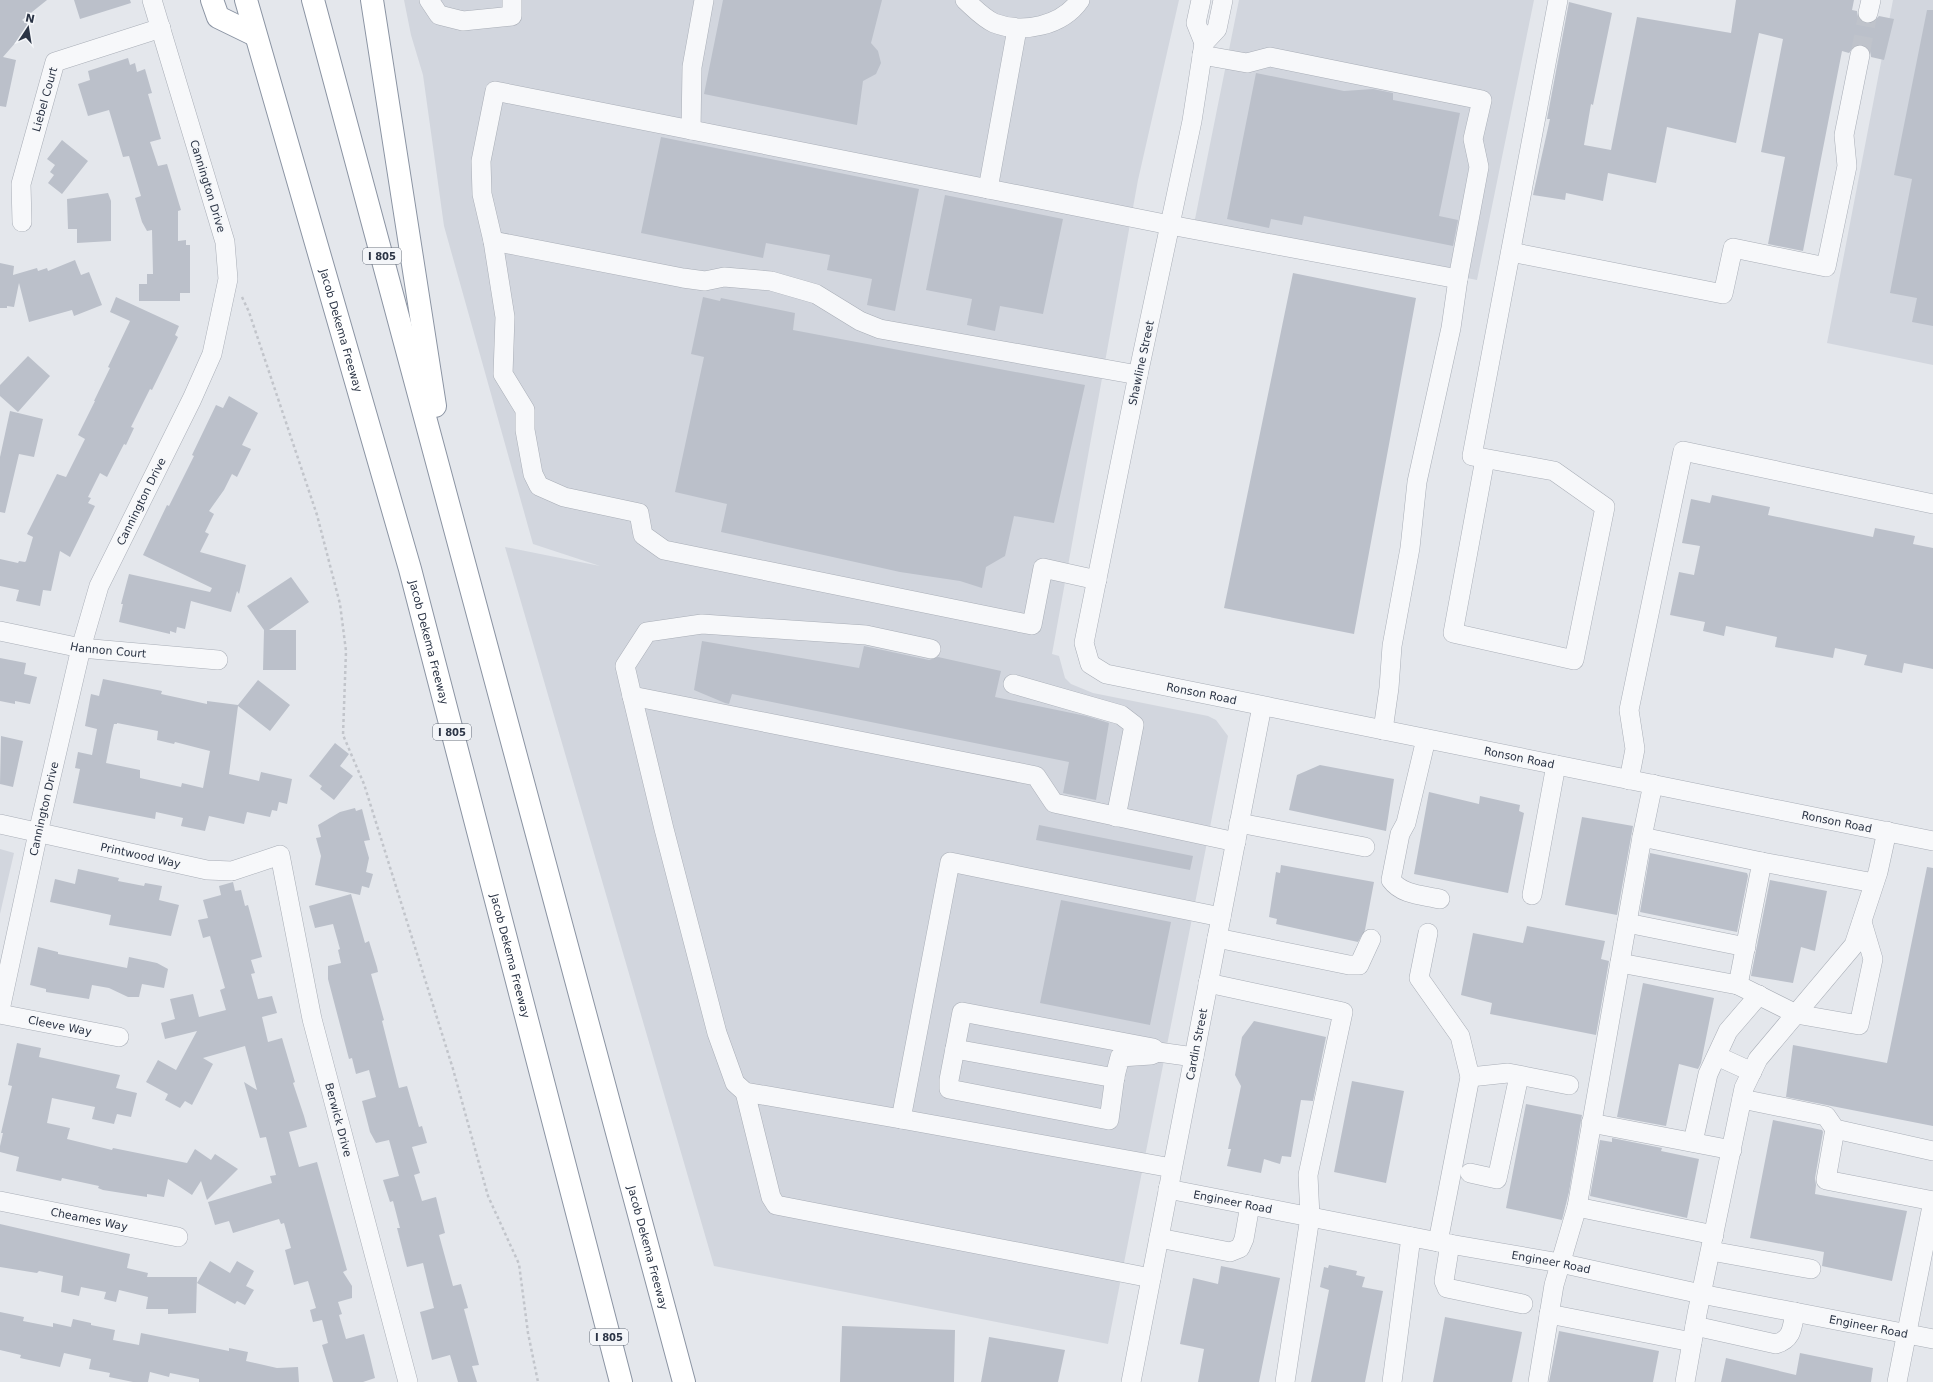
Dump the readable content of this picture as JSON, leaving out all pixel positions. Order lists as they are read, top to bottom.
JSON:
{
  "streets": {
    "highway": ["I 805", "Jacob Dekema Freeway"],
    "street": [
      "Liebel Court",
      "Cannington Drive",
      "Shawline Street",
      "Hannon Court",
      "Ronson Road",
      "Printwood Way",
      "Cleeve Way",
      "Cardin Street",
      "Berwick Drive",
      "Engineer Road",
      "Cheames Way"
    ]
  },
  "crossings": [
    ["Liebel Court", "Cannington Drive"],
    ["Cannington Drive", "Hannon Court"],
    ["Cannington Drive", "Printwood Way"],
    ["Shawline Street", "Ronson Road"],
    ["Ronson Road", "Cardin Street"],
    ["Printwood Way", "Berwick Drive"],
    ["Cardin Street", "Engineer Road"]
  ],
  "north": "top"
}
